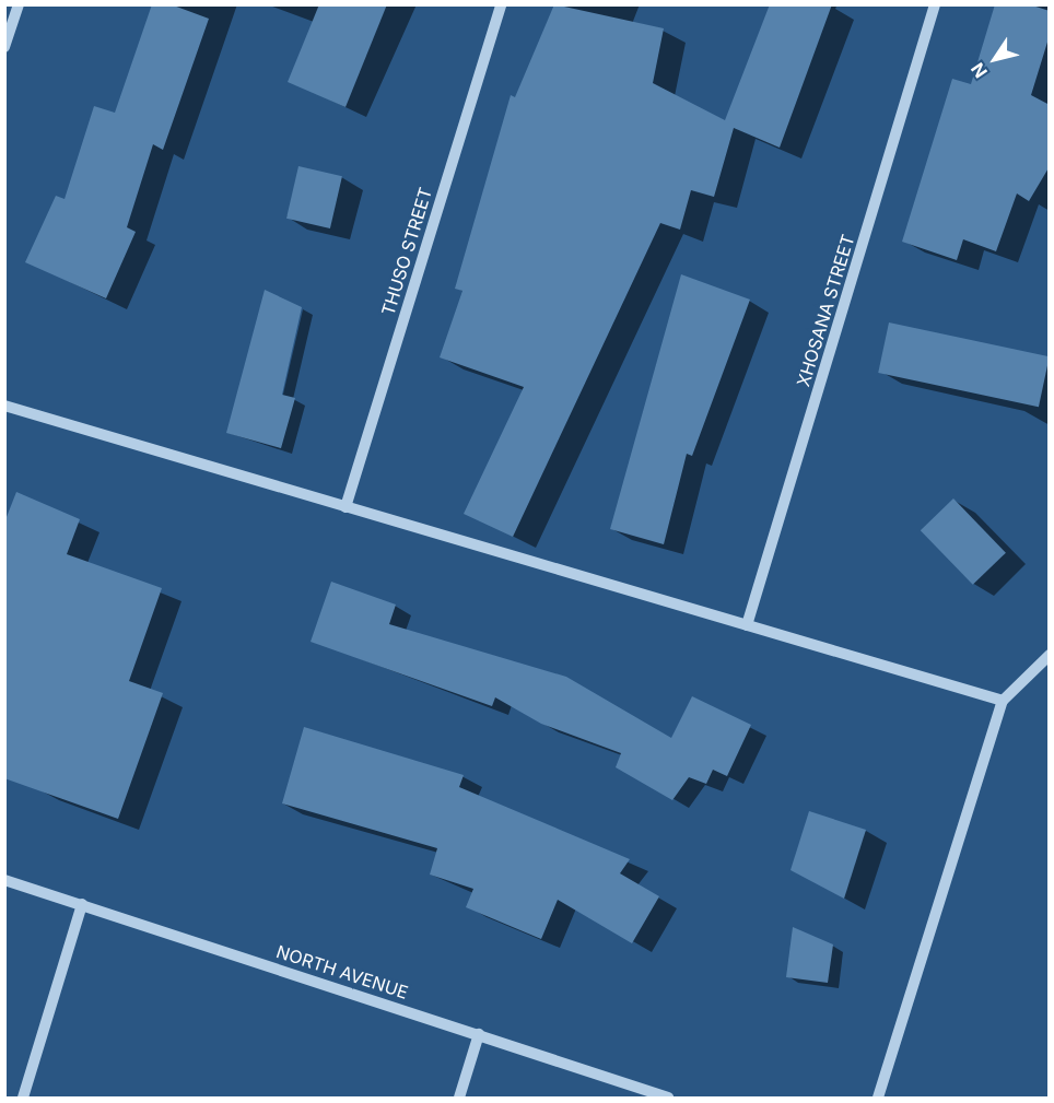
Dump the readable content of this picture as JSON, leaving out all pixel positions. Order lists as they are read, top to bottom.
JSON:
{
  "streets": {
    "street": ["THUSO STREET", "XHOSANA STREET", "NORTH AVENUE"]
  },
  "north": "bottom left"
}
